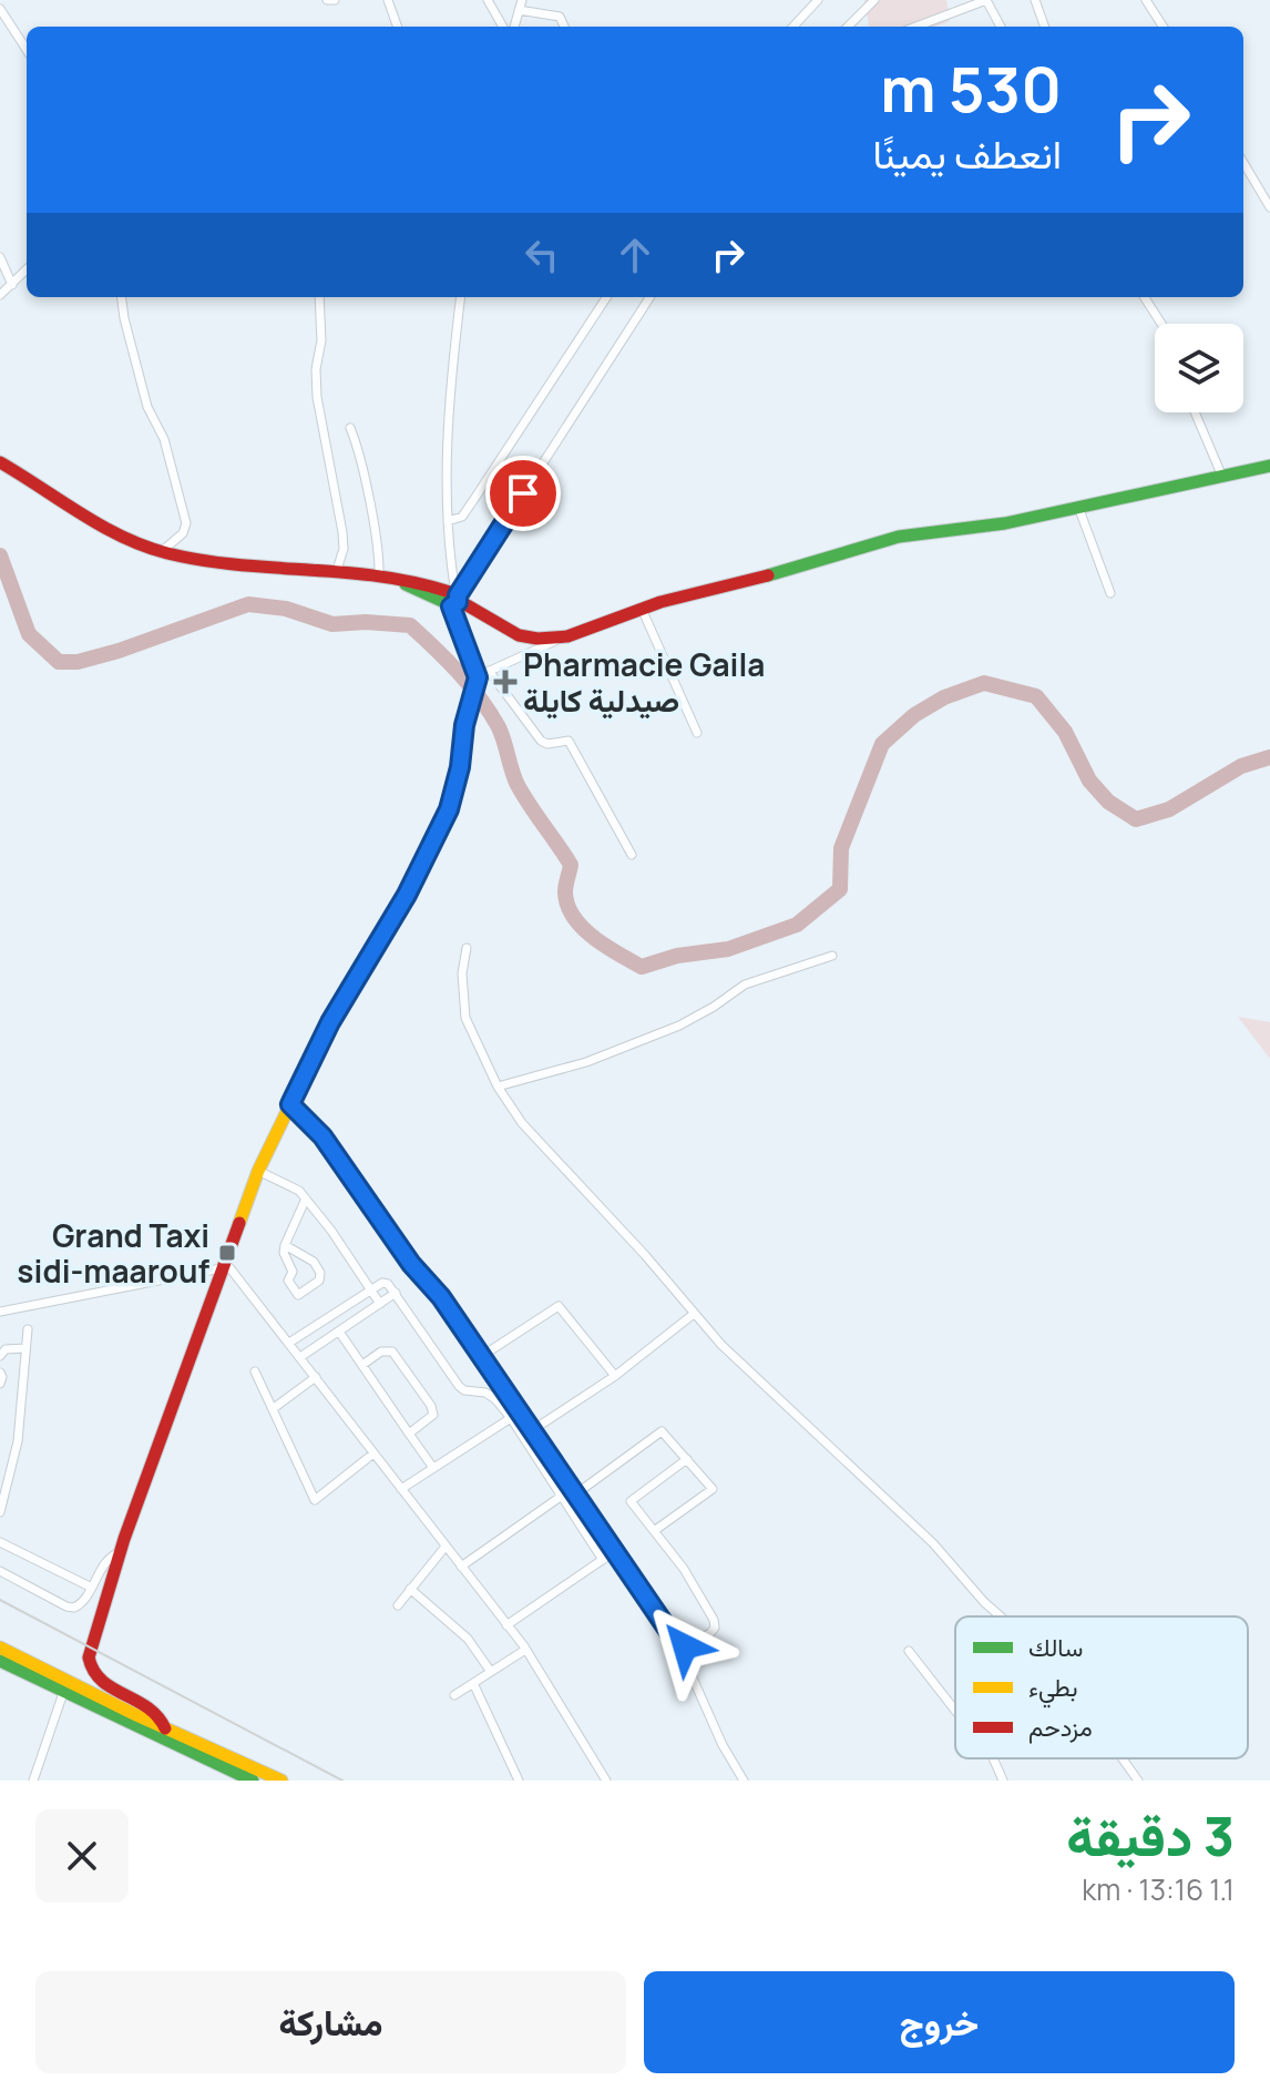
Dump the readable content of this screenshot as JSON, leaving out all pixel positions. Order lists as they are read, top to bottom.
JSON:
{
  "places": {
    "health": ["Pharmacie Gaila صيدلية كايلة"],
    "transit": ["Grand Taxi sidi-maarouf"]
  },
  "legend": ["سالك", "بطيء", "مزدحم"],
  "page": {
    "turn": ["530 m", "انعطف يمينًا"],
    "heading": ["3 دقيقة", "1.1 km · 13:16"],
    "buttons": ["خروج", "مشاركة"]
  }
}
